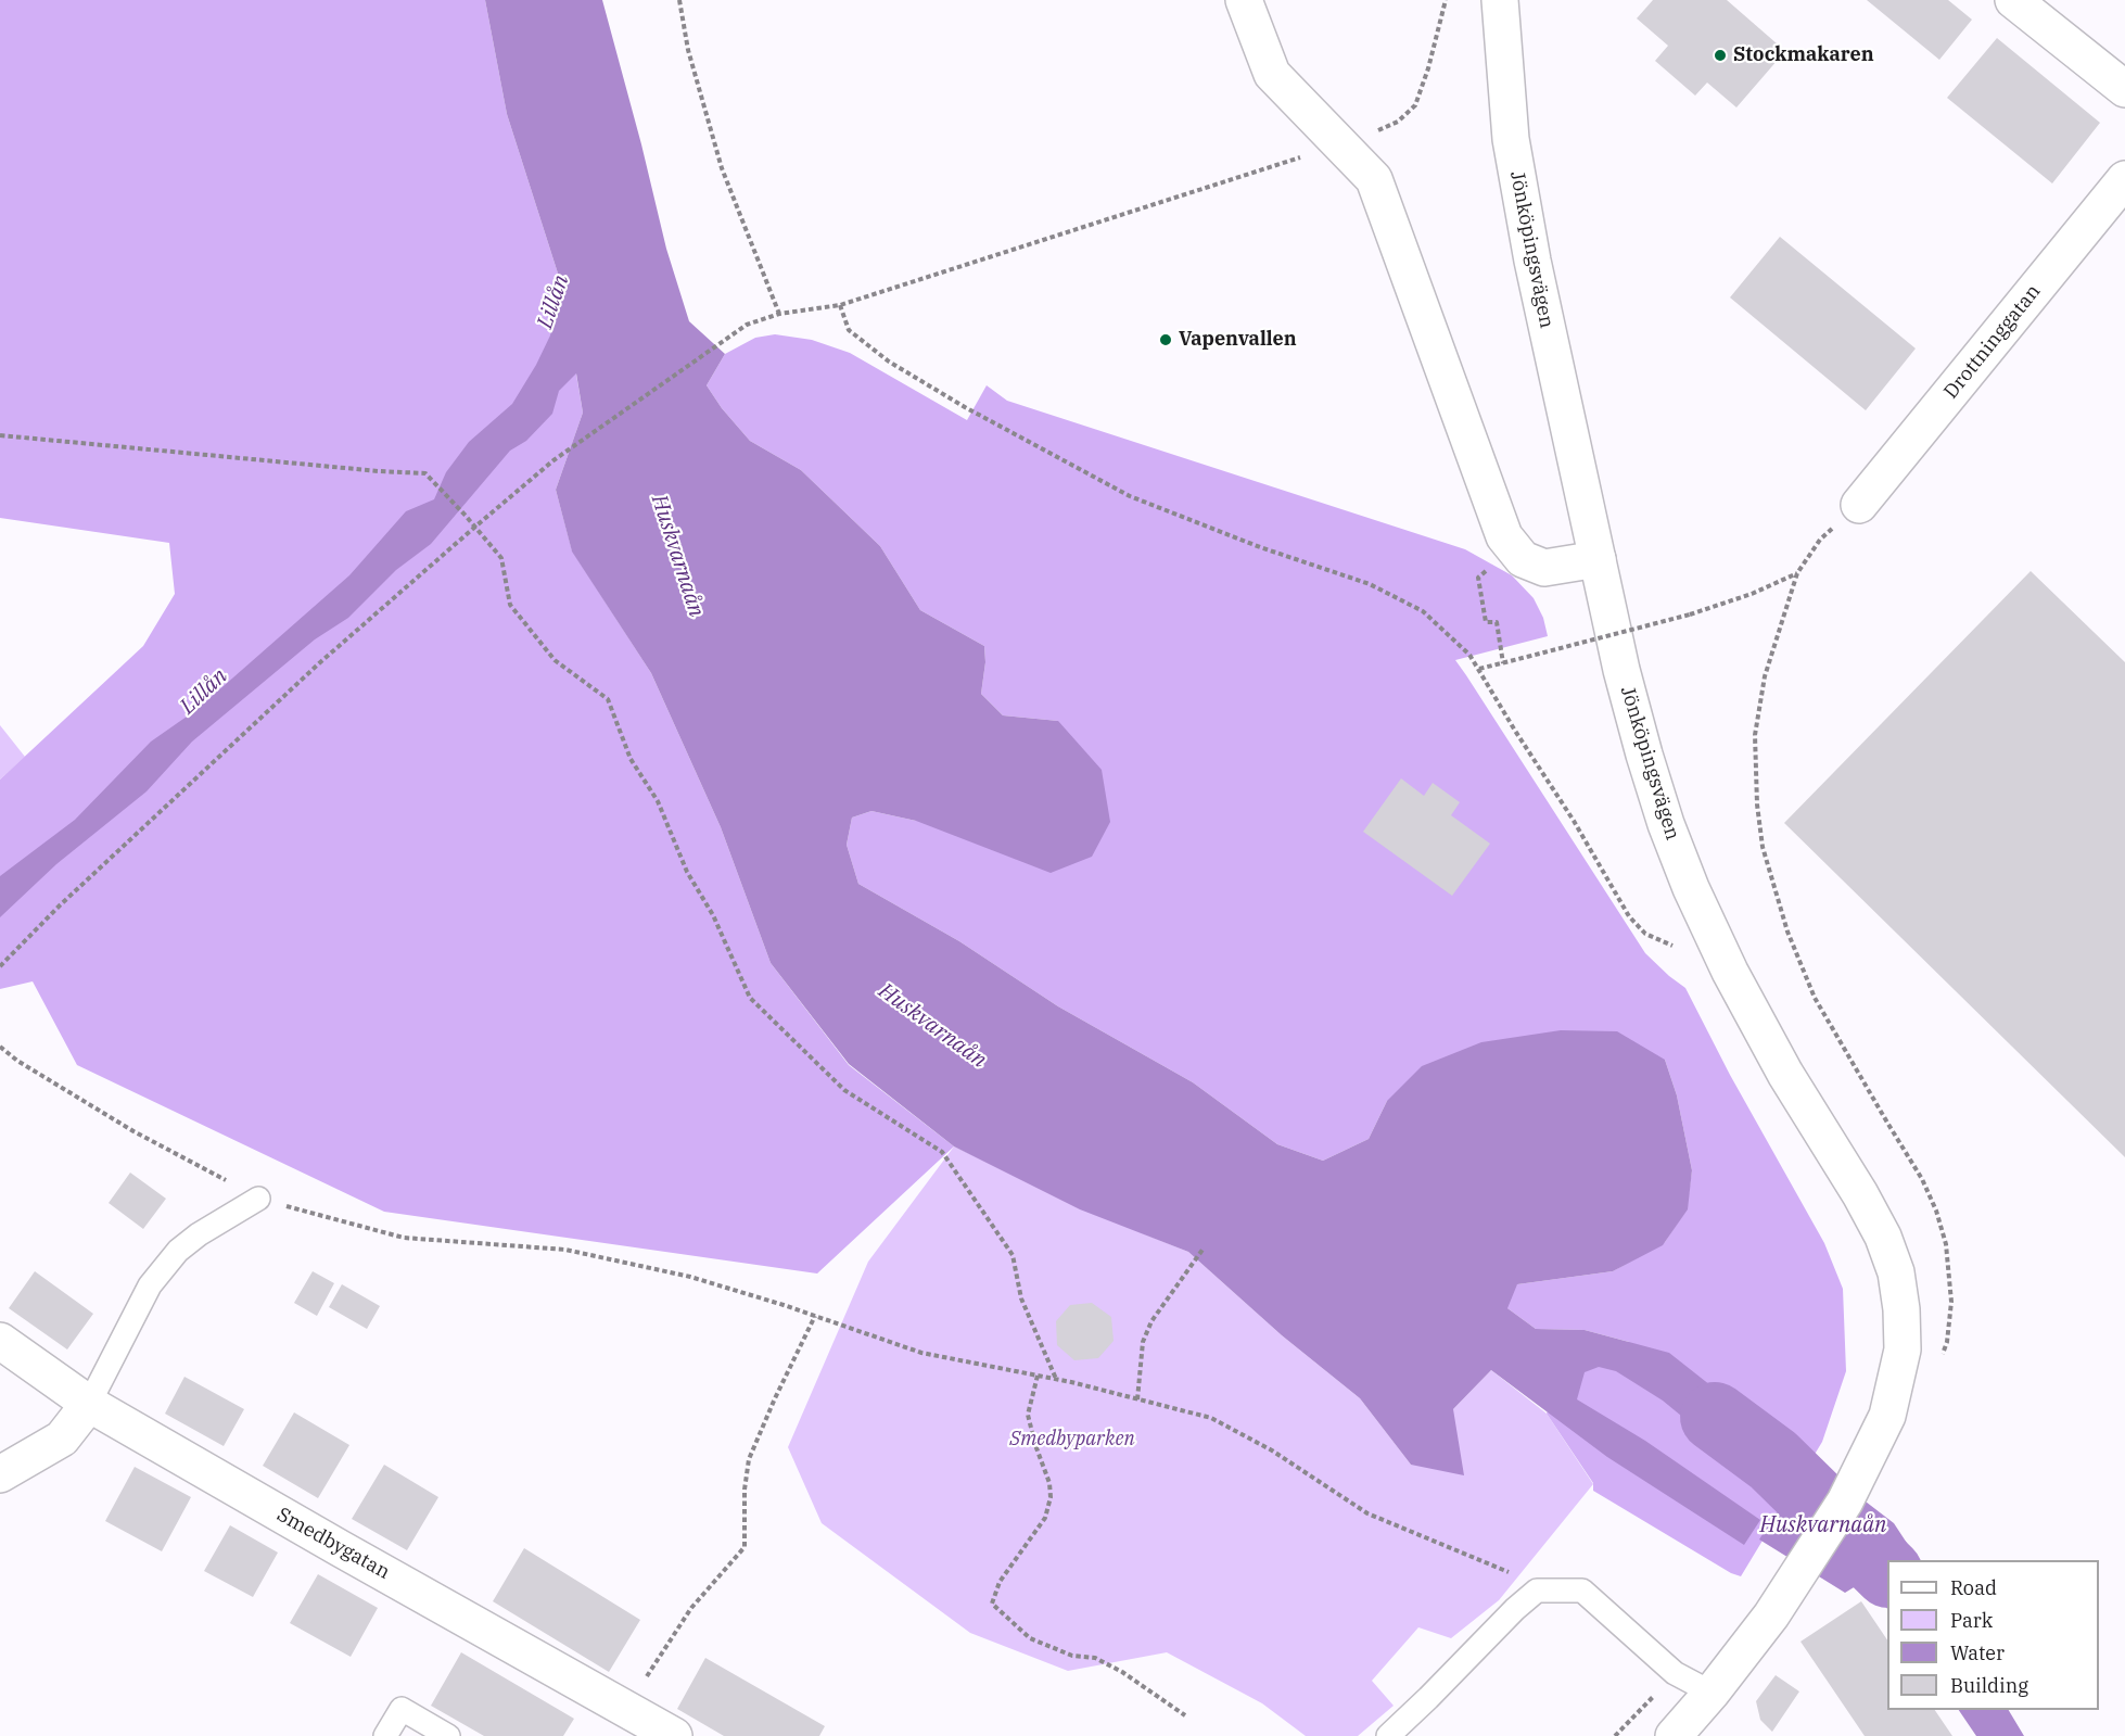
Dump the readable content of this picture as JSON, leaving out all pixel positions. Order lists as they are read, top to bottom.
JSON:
{
  "streets": {
    "street": ["Jönköpingsvägen", "Drottninggatan", "Smedbygatan"]
  },
  "water": ["Lillån", "Huskvarnaån"],
  "parks": ["Smedbyparken"],
  "places": ["Stockmakaren", "Vapenvallen"],
  "legend": [
    "Road",
    "Park",
    "Water",
    "Building"
  ]
}
